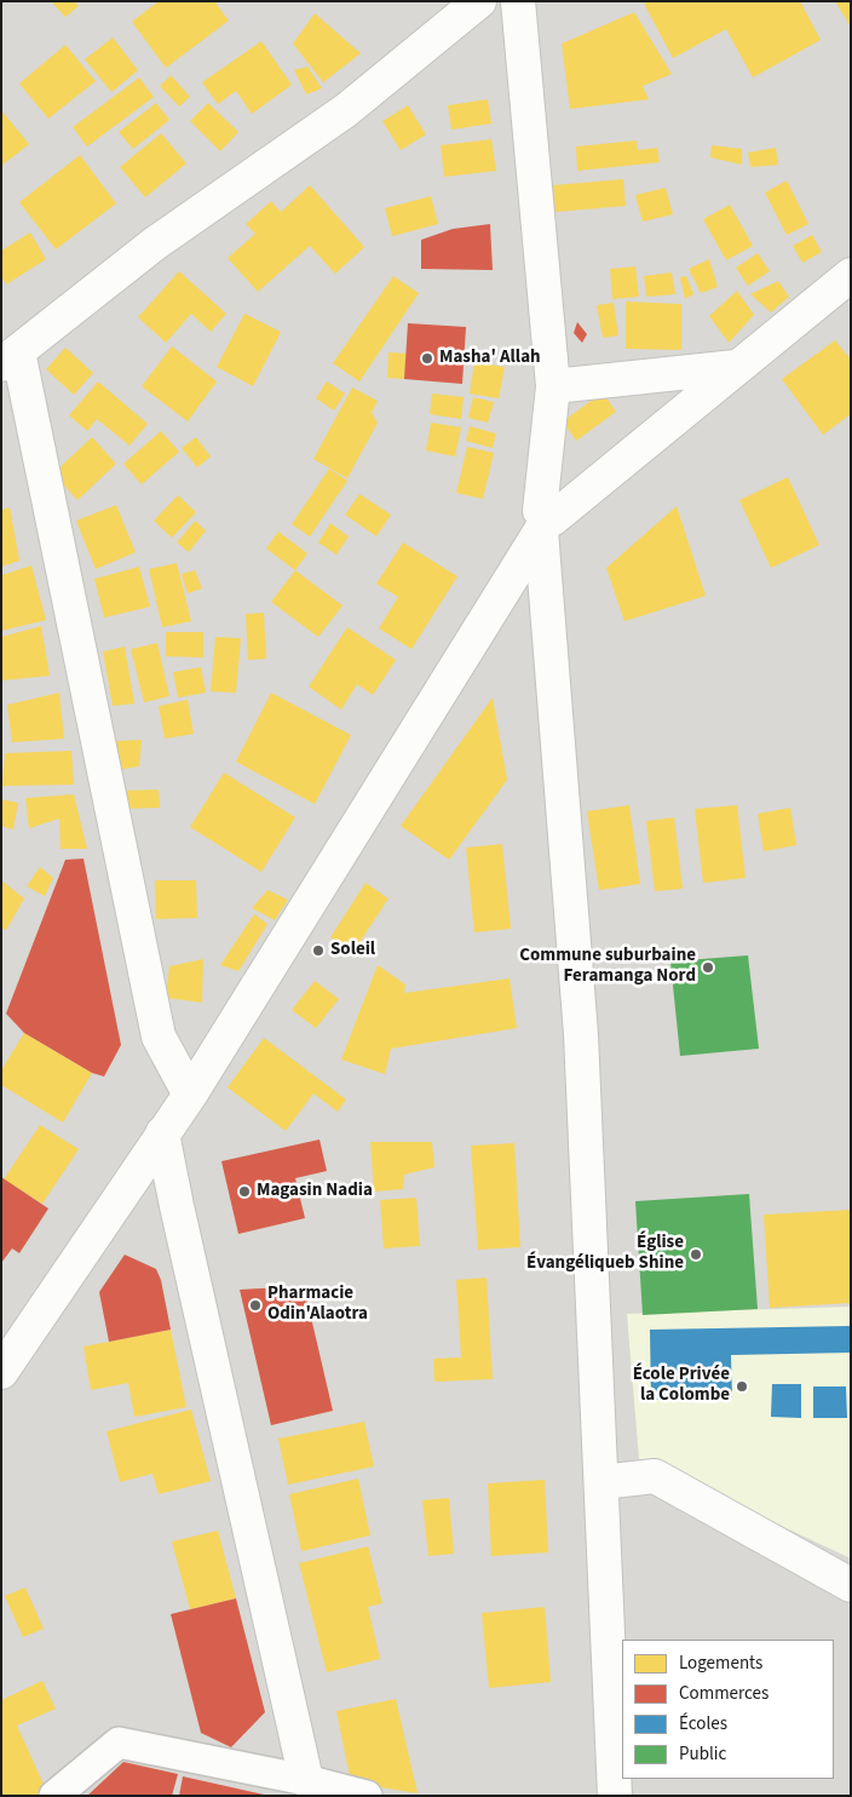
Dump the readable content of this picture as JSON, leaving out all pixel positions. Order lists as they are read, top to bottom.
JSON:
{
  "places": [
    "Masha' Allah",
    "Soleil",
    "Commune suburbaine Feramanga Nord",
    "Magasin Nadia",
    "Église Évangéliqueb Shine",
    "Pharmacie Odin'Alaotra",
    "École Privée la Colombe"
  ],
  "legend": [
    "Logements",
    "Commerces",
    "Écoles",
    "Public"
  ]
}
